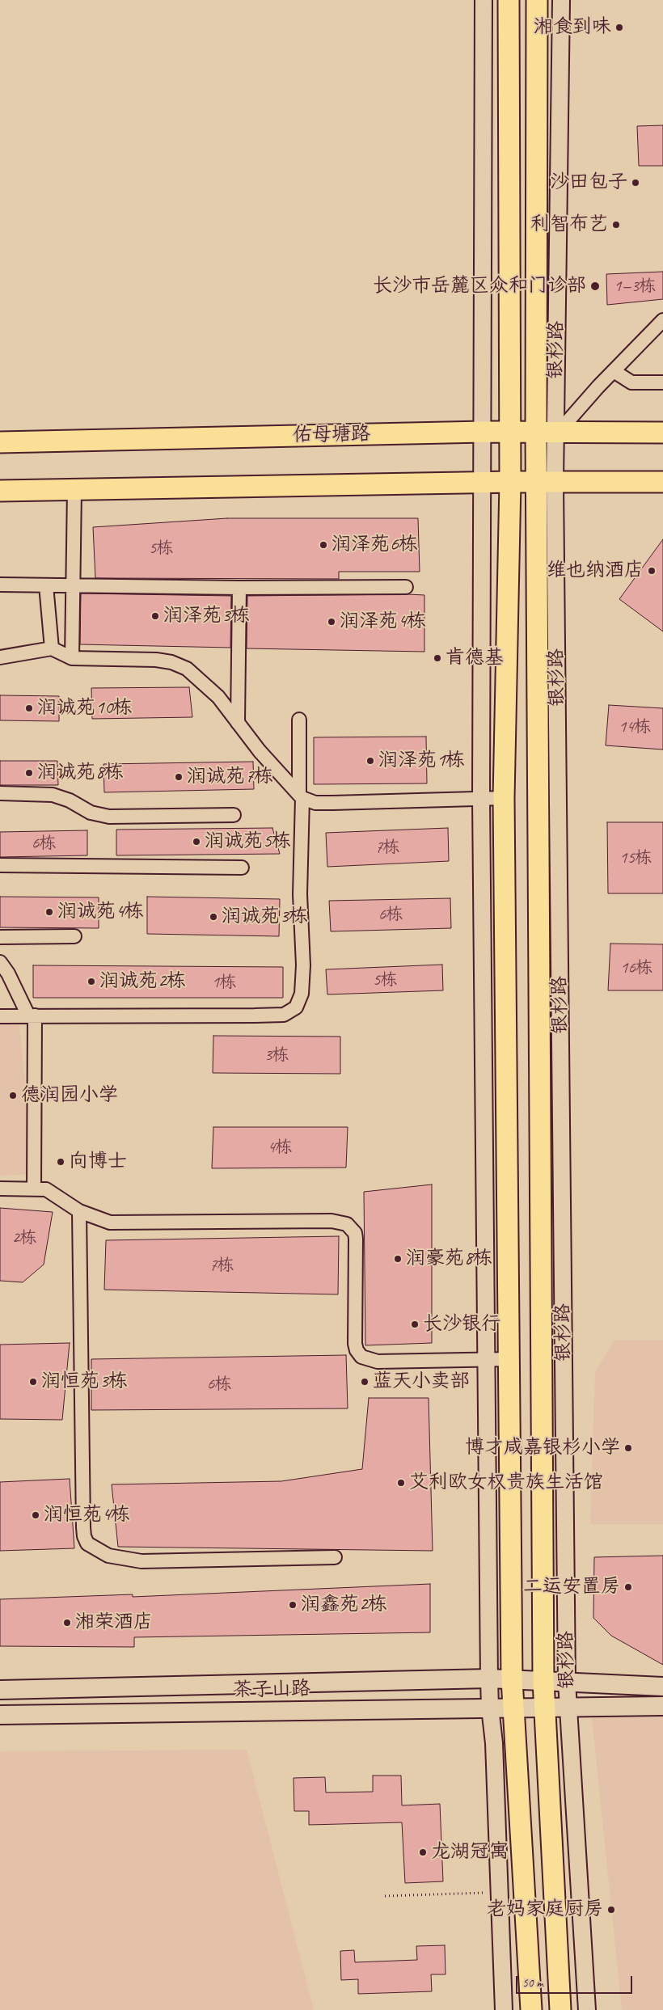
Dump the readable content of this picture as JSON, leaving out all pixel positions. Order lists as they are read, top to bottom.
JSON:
{
  "streets": {
    "main road": ["银杉路", "佑母塘路", "茶子山路"]
  },
  "crossings": [
    ["银杉路", "佑母塘路"],
    ["银杉路", "茶子山路"]
  ],
  "places": [
    "湘食到味",
    "沙田包子",
    "利智布艺",
    "长沙市岳麓区众和门诊部",
    "润泽苑6栋",
    "维也纳酒店",
    "润泽苑3栋",
    "润泽苑4栋",
    "肯德基",
    "润诚苑10栋",
    "润泽苑1栋",
    "润诚苑8栋",
    "润诚苑7栋",
    "润诚苑5栋",
    "润诚苑4栋",
    "润诚苑3栋",
    "润诚苑2栋",
    "德润园小学",
    "向博士",
    "润豪苑8栋",
    "长沙银行",
    "润恒苑3栋",
    "蓝天小卖部",
    "博才咸嘉银杉小学",
    "艾利欧女权贵族生活馆",
    "润恒苑4栋",
    "二运安置房",
    "润鑫苑2栋",
    "湘荣酒店",
    "龙湖冠寓",
    "老妈家庭厨房"
  ],
  "house_numbers": [
    "1—3栋",
    "5栋",
    "14栋",
    "6栋",
    "7栋",
    "15栋",
    "6栋",
    "16栋",
    "5栋",
    "1栋",
    "3栋",
    "4栋",
    "2栋",
    "7栋",
    "6栋"
  ],
  "scale_bar": "50 m"
}
